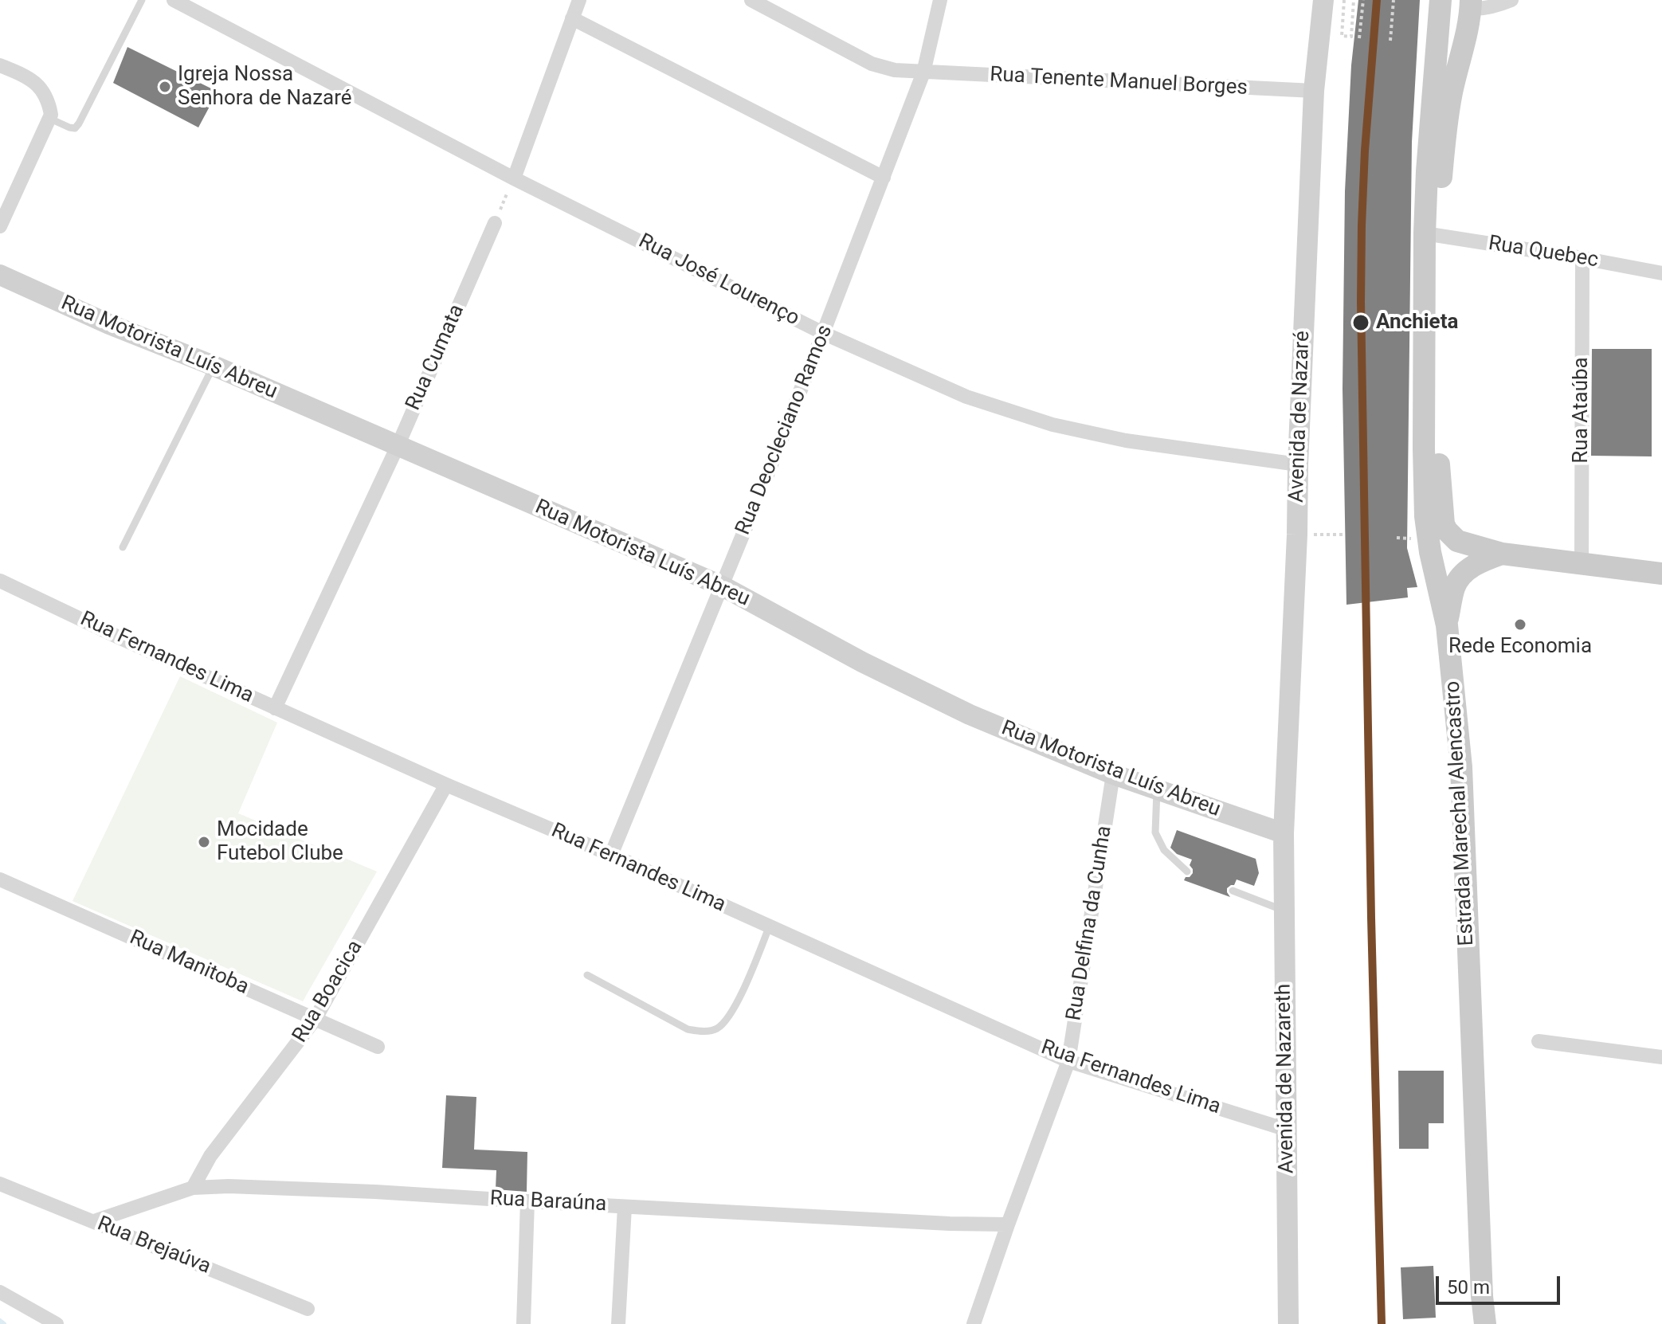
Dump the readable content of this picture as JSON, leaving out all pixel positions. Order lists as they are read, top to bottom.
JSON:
{
  "streets": {
    "main road": [
      "Rua Motorista Luís Abreu",
      "Avenida de Nazaré",
      "Estrada Marechal Alencastro",
      "Avenida de Nazareth"
    ],
    "street": [
      "Rua Tenente Manuel Borges",
      "Rua Quebec",
      "Rua José Lourenço",
      "Rua Cumata",
      "Rua Ataúba",
      "Rua Deocleciano Ramos",
      "Rua Fernandes Lima",
      "Rua Delfina da Cunha",
      "Rua Manitoba",
      "Rua Boacica",
      "Rua Baraúna",
      "Rua Brejaúva"
    ]
  },
  "crossings": [
    ["Rua Tenente Manuel Borges", "Avenida de Nazaré"],
    ["Rua Tenente Manuel Borges", "Rua Deocleciano Ramos"],
    ["Rua Quebec", "Rua Ataúba"],
    ["Rua Quebec", "Estrada Marechal Alencastro"],
    ["Rua José Lourenço", "Avenida de Nazaré"],
    ["Rua José Lourenço", "Rua Deocleciano Ramos"],
    ["Rua Motorista Luís Abreu", "Rua Cumata"],
    ["Rua Motorista Luís Abreu", "Avenida de Nazaré"],
    ["Rua Motorista Luís Abreu", "Rua Deocleciano Ramos"],
    ["Rua Motorista Luís Abreu", "Rua Delfina da Cunha"],
    ["Rua Motorista Luís Abreu", "Avenida de Nazareth"],
    ["Rua Cumata", "Rua Fernandes Lima"],
    ["Rua Ataúba", "Estrada Marechal Alencastro"],
    ["Avenida de Nazaré", "Avenida de Nazareth"],
    ["Rua Deocleciano Ramos", "Rua Fernandes Lima"],
    ["Rua Fernandes Lima", "Rua Delfina da Cunha"],
    ["Rua Fernandes Lima", "Rua Boacica"],
    ["Rua Fernandes Lima", "Avenida de Nazareth"],
    ["Rua Delfina da Cunha", "Rua Baraúna"],
    ["Rua Manitoba", "Rua Boacica"],
    ["Rua Boacica", "Rua Baraúna"],
    ["Rua Baraúna", "Rua Brejaúva"]
  ],
  "places": [
    "Igreja Nossa Senhora de Nazaré",
    "Anchieta",
    "Rede Economia",
    "Mocidade Futebol Clube"
  ],
  "scale_bar": "50 m"
}
